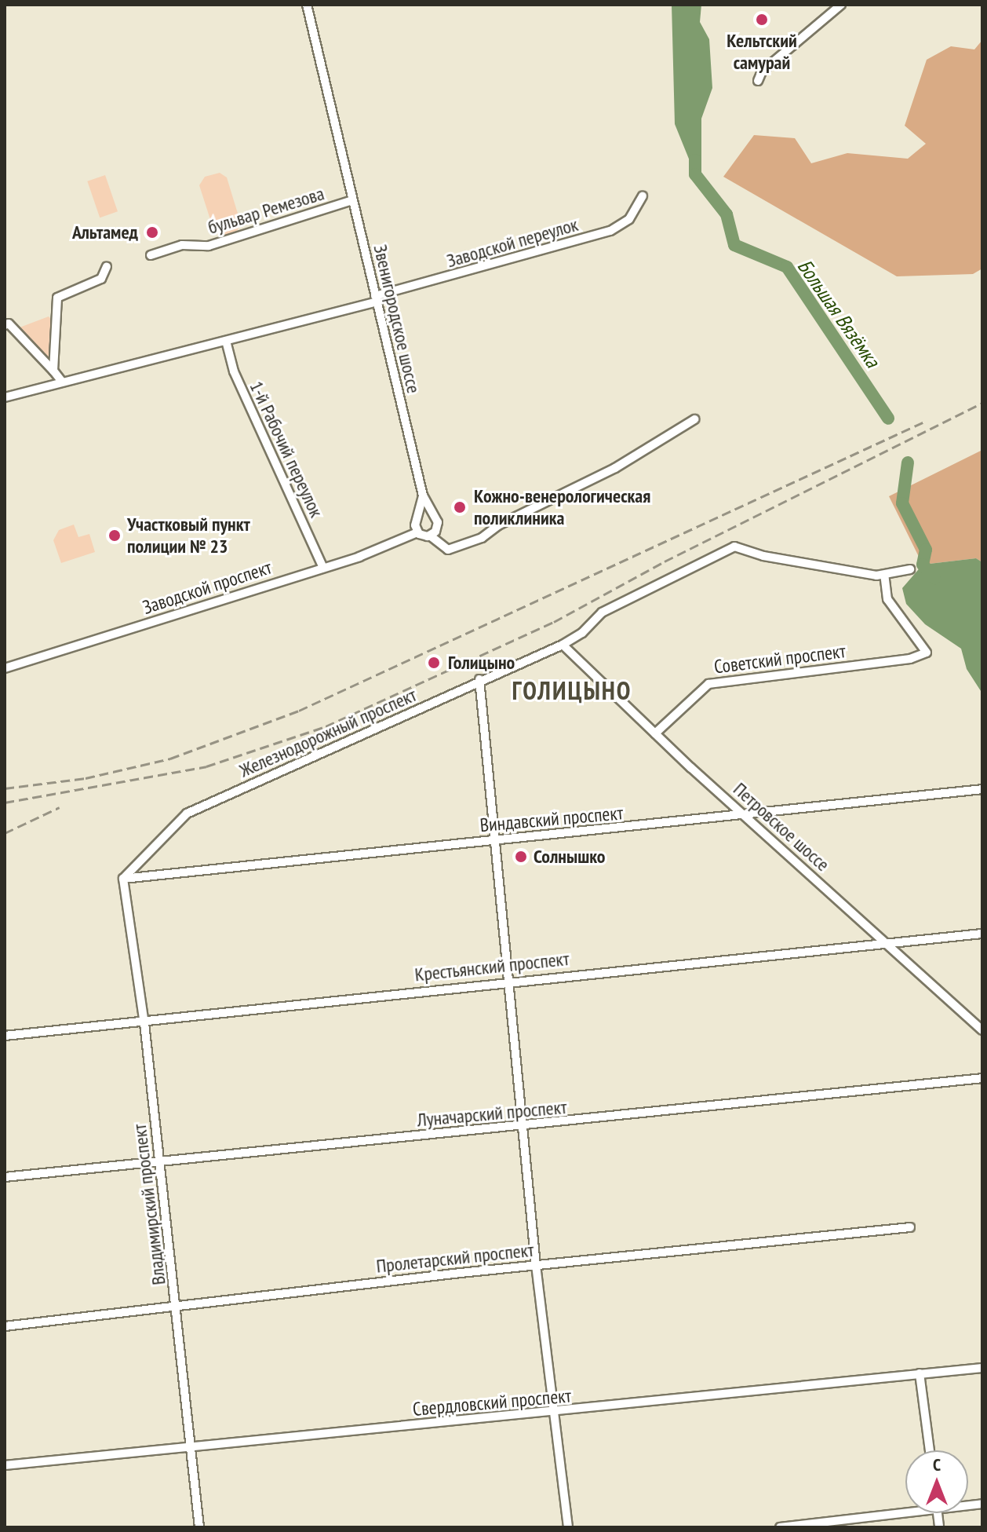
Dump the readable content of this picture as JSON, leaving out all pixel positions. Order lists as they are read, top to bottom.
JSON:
{
  "streets": {
    "street": [
      "бульвар Ремезова",
      "Заводской переулок",
      "Звенигородское шоссе",
      "1-й Рабочий переулок",
      "Заводской проспект",
      "Советский проспект",
      "Железнодорожный проспект",
      "Виндавский проспект",
      "Петровское шоссе",
      "Крестьянский проспект",
      "Луначарский проспект",
      "Владимирский проспект",
      "Пролетарский проспект",
      "Свердловский проспект"
    ]
  },
  "crossings": [
    ["бульвар Ремезова", "Звенигородское шоссе"],
    ["Заводской переулок", "Звенигородское шоссе"],
    ["1-й Рабочий переулок", "Заводской проспект"],
    ["Советский проспект", "Железнодорожный проспект"],
    ["Советский проспект", "Петровское шоссе"],
    ["Железнодорожный проспект", "Виндавский проспект"],
    ["Железнодорожный проспект", "Петровское шоссе"],
    ["Железнодорожный проспект", "Владимирский проспект"],
    ["Виндавский проспект", "Петровское шоссе"],
    ["Виндавский проспект", "Владимирский проспект"],
    ["Петровское шоссе", "Крестьянский проспект"],
    ["Крестьянский проспект", "Владимирский проспект"],
    ["Луначарский проспект", "Владимирский проспект"],
    ["Владимирский проспект", "Пролетарский проспект"],
    ["Владимирский проспект", "Свердловский проспект"]
  ],
  "districts": ["ГОЛИЦЫНО"],
  "water": ["Большая Вязёмка"],
  "places": [
    "Кельтский самурай",
    "Альтамед",
    "Кожно-венерологическая поликлиника",
    "Участковый пункт полиции № 23",
    "Голицыно",
    "Солнышко"
  ],
  "north": "top"
}
